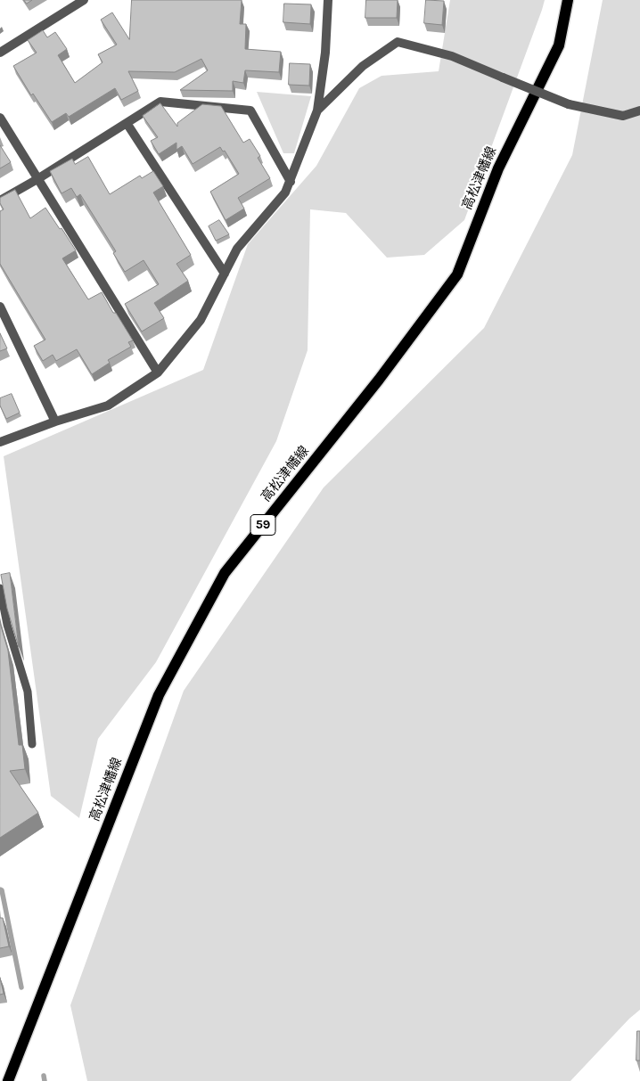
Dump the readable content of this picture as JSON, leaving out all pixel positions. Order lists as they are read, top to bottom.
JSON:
{
  "streets": {
    "main road": ["高松津幡線", "59"]
  }
}
